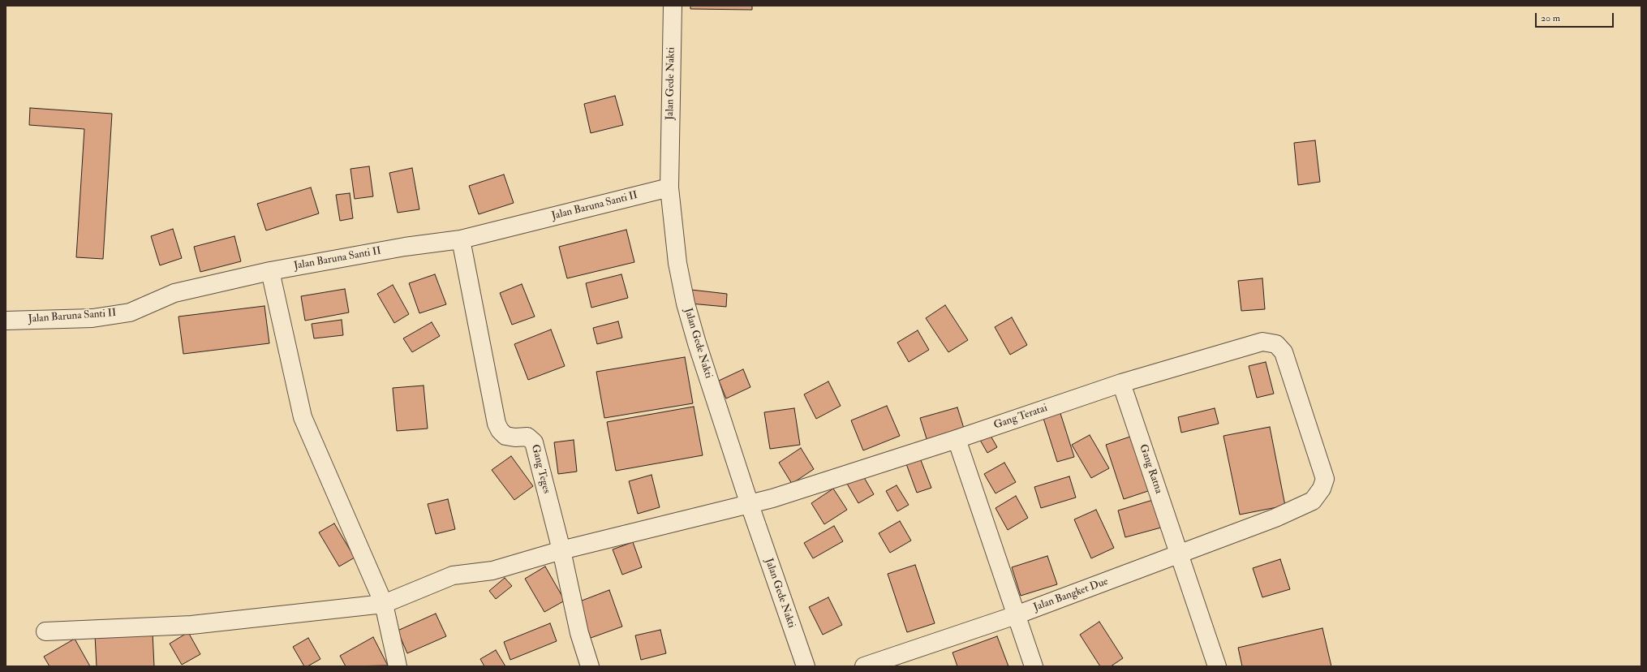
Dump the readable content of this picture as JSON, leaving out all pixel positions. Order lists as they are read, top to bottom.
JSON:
{
  "streets": {
    "street": [
      "Jalan Gede Nakti",
      "Jalan Baruna Santi II",
      "Gang Teratai",
      "Gang Teges",
      "Gang Ratna",
      "Jalan Bangket Due"
    ]
  },
  "crossings": [
    ["Jalan Gede Nakti", "Jalan Baruna Santi II"],
    ["Jalan Gede Nakti", "Gang Teratai"],
    ["Jalan Baruna Santi II", "Gang Teges"],
    ["Gang Teratai", "Gang Teges"],
    ["Gang Teratai", "Gang Ratna"],
    ["Gang Teratai", "Jalan Bangket Due"],
    ["Gang Ratna", "Jalan Bangket Due"]
  ],
  "scale_bar": "20 m"
}
